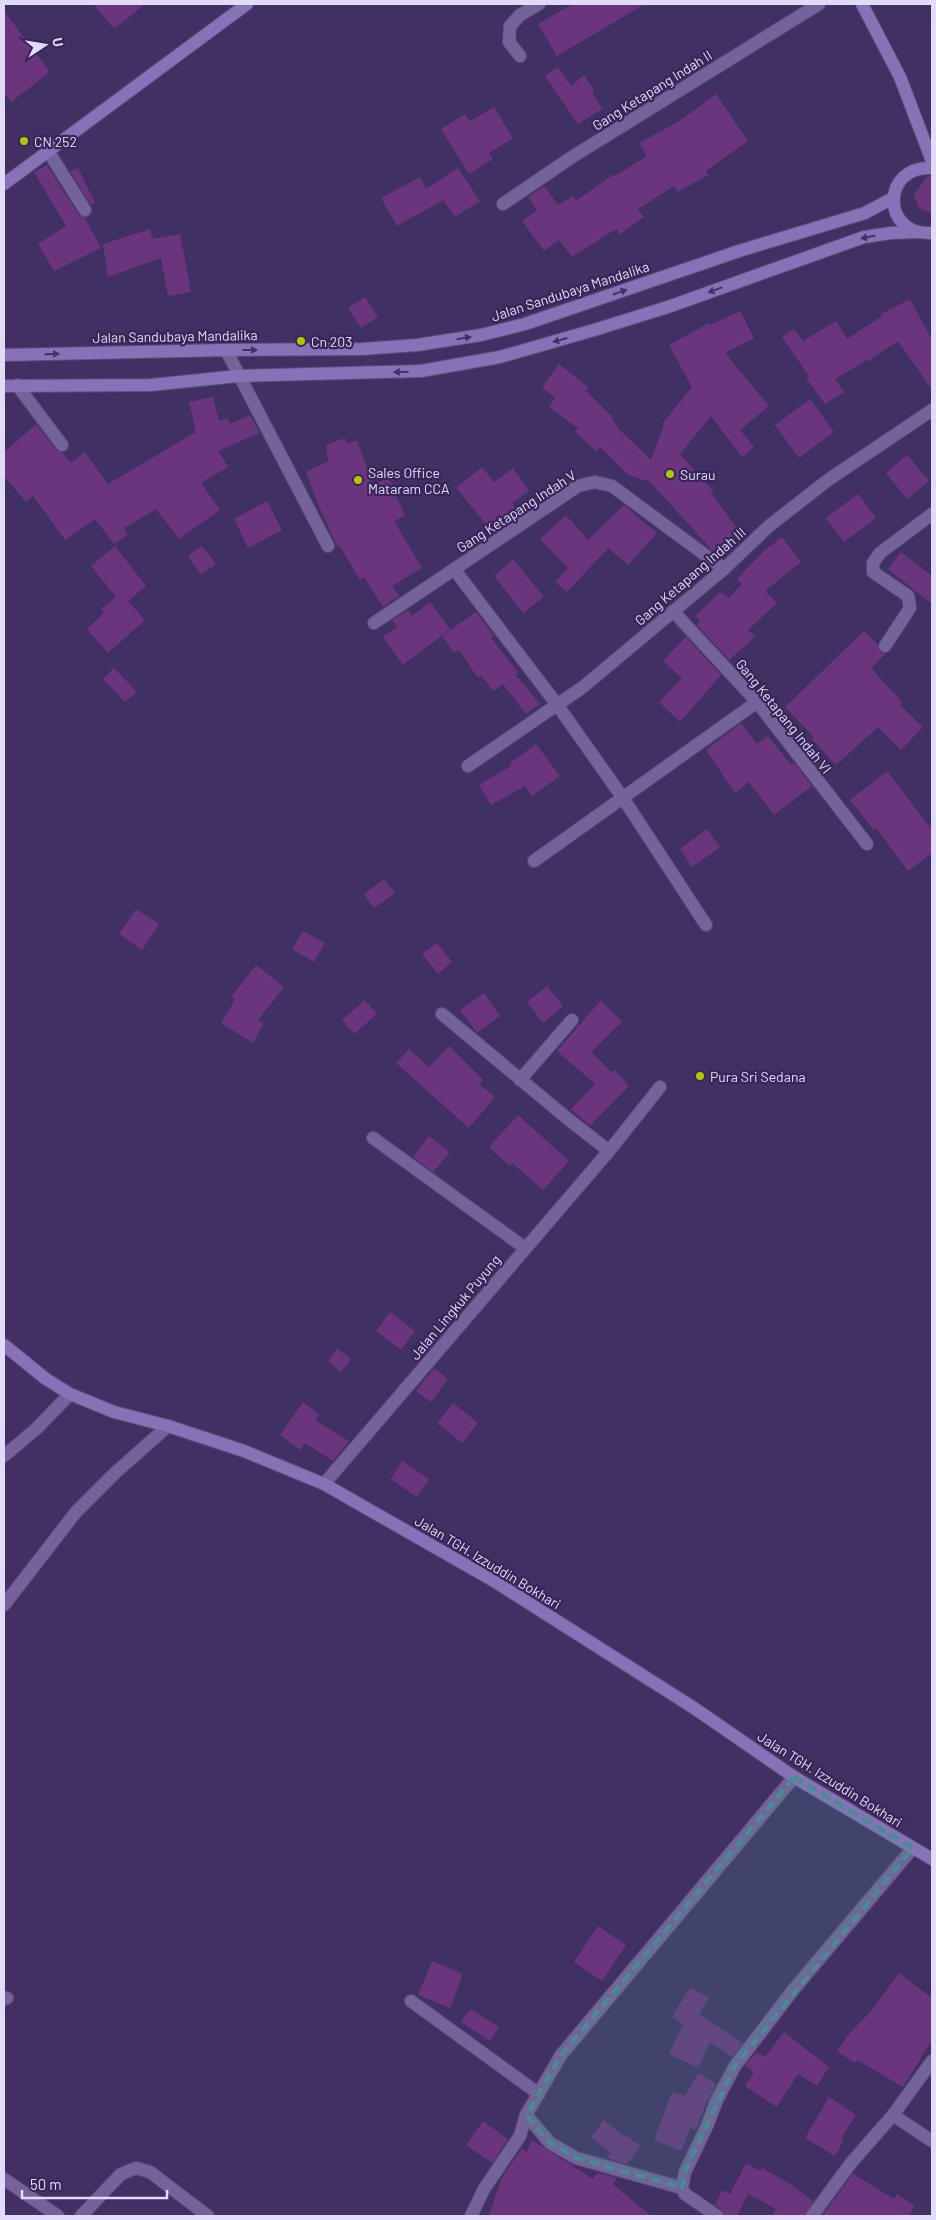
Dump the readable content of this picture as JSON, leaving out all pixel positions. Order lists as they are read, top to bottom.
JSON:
{
  "streets": {
    "main road": ["Jalan Sandubaya Mandalika", "Jalan TGH. Izzuddin Bokhari"],
    "street": [
      "Gang Ketapang Indah II",
      "Gang Ketapang Indah V",
      "Gang Ketapang Indah III",
      "Gang Ketapang Indah VI",
      "Jalan Lingkuk Puyung"
    ]
  },
  "crossings": [
    ["Gang Ketapang Indah V", "Gang Ketapang Indah III"],
    ["Gang Ketapang Indah III", "Gang Ketapang Indah VI"],
    ["Jalan Lingkuk Puyung", "Jalan TGH. Izzuddin Bokhari"]
  ],
  "places": [
    "CN 252",
    "Cn 203",
    "Surau",
    "Sales Office Mataram CCA",
    "Pura Sri Sedana"
  ],
  "scale_bar": "50 m",
  "north": "right"
}
